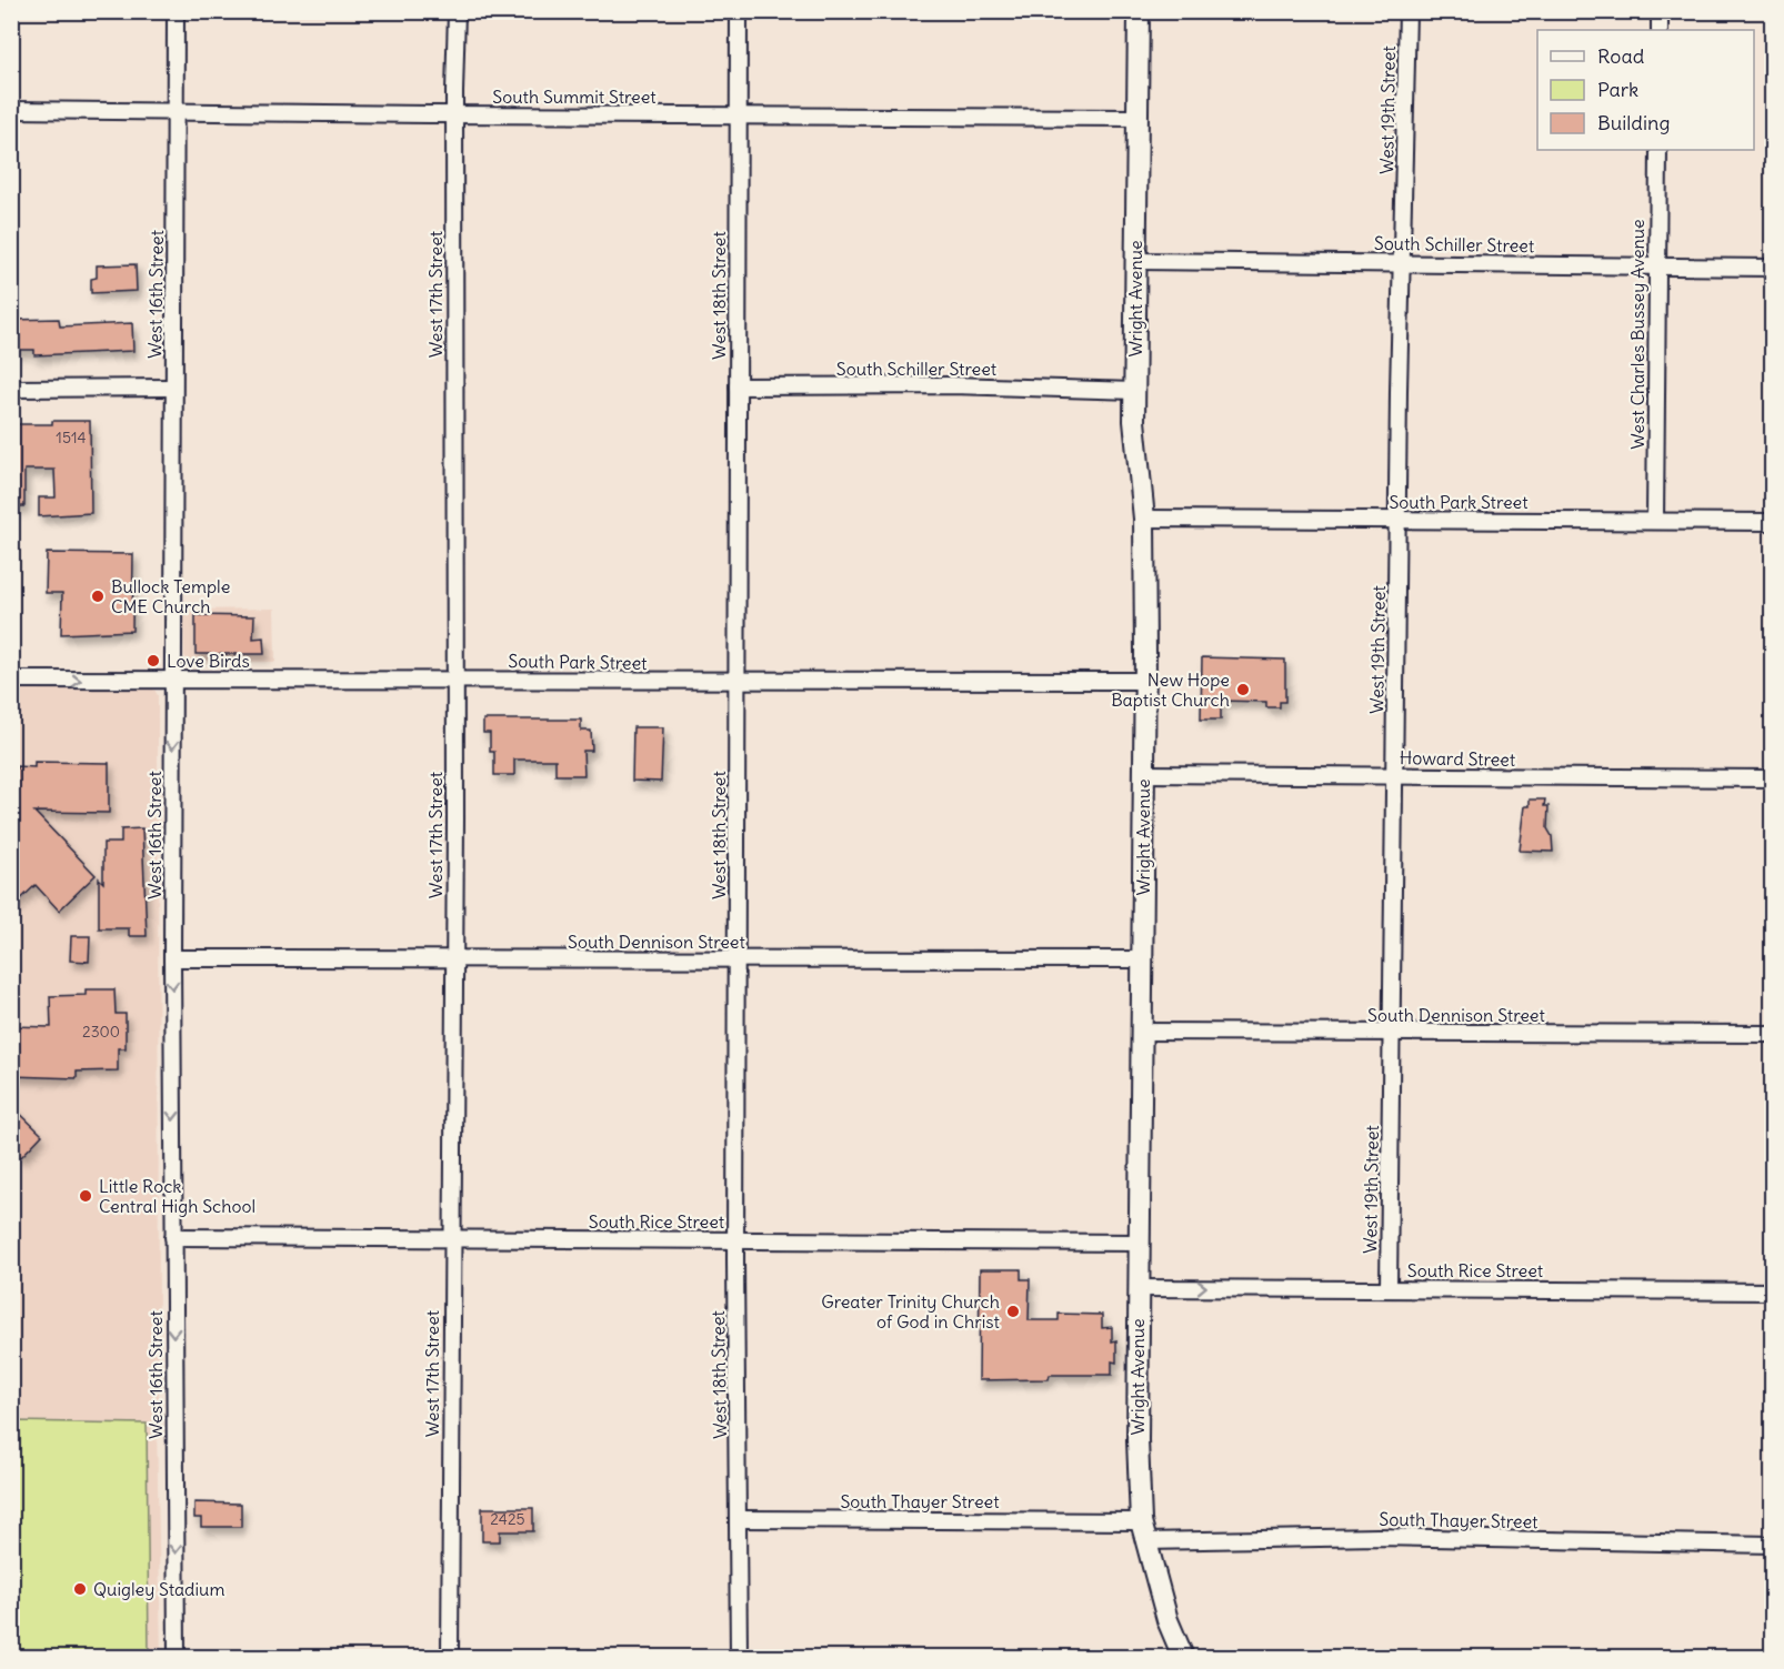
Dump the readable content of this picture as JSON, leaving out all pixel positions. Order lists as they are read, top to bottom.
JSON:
{
  "streets": {
    "main road": ["Wright Avenue"],
    "street": [
      "South Summit Street",
      "West 19th Street",
      "South Schiller Street",
      "West 16th Street",
      "West 17th Street",
      "West 18th Street",
      "West Charles Bussey Avenue",
      "South Park Street",
      "Howard Street",
      "South Dennison Street",
      "South Rice Street",
      "South Thayer Street"
    ]
  },
  "crossings": [
    ["South Summit Street", "West 16th Street"],
    ["South Summit Street", "West 17th Street"],
    ["South Summit Street", "West 18th Street"],
    ["South Summit Street", "Wright Avenue"],
    ["West 19th Street", "South Schiller Street"],
    ["West 19th Street", "South Park Street"],
    ["West 19th Street", "Howard Street"],
    ["West 19th Street", "South Dennison Street"],
    ["West 19th Street", "South Rice Street"],
    ["South Schiller Street", "West 18th Street"],
    ["South Schiller Street", "Wright Avenue"],
    ["South Schiller Street", "West Charles Bussey Avenue"],
    ["West 16th Street", "South Park Street"],
    ["West 16th Street", "South Dennison Street"],
    ["West 16th Street", "South Rice Street"],
    ["West 17th Street", "South Park Street"],
    ["West 17th Street", "South Dennison Street"],
    ["West 17th Street", "South Rice Street"],
    ["West 18th Street", "South Park Street"],
    ["West 18th Street", "South Dennison Street"],
    ["West 18th Street", "South Rice Street"],
    ["West 18th Street", "South Thayer Street"],
    ["Wright Avenue", "South Park Street"],
    ["Wright Avenue", "Howard Street"],
    ["Wright Avenue", "South Dennison Street"],
    ["Wright Avenue", "South Rice Street"],
    ["Wright Avenue", "South Thayer Street"],
    ["West Charles Bussey Avenue", "South Park Street"]
  ],
  "one_way": ["West 16th Street"],
  "places": [
    "Bullock Temple CME Church",
    "Love Birds",
    "New Hope Baptist Church",
    "Little Rock Central High School",
    "Greater Trinity Church of God in Christ",
    "Quigley Stadium"
  ],
  "house_numbers": ["1514", "2300", "2425"],
  "legend": ["Road", "Park", "Building"]
}
